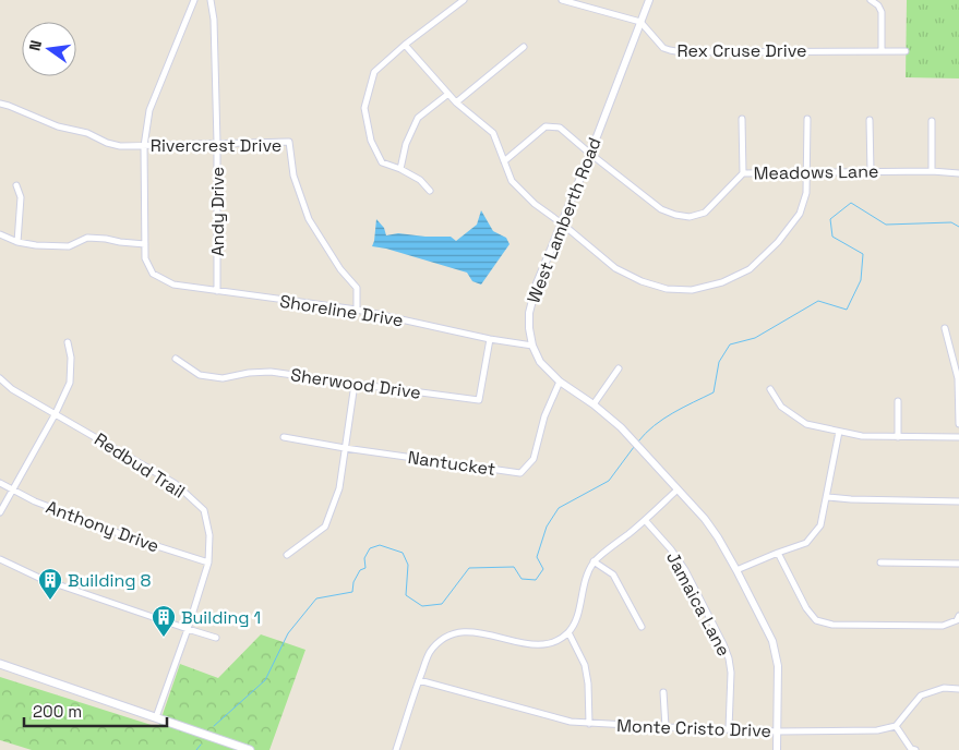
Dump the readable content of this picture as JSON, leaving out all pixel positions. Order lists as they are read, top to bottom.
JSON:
{
  "streets": {
    "street": [
      "Rex Cruse Drive",
      "Rivercrest Drive",
      "Meadows Lane",
      "Andy Drive",
      "West Lamberth Road",
      "Shoreline Drive",
      "Sherwood Drive",
      "Nantucket",
      "Redbud Trail",
      "Anthony Drive",
      "Jamaica Lane",
      "Monte Cristo Drive"
    ]
  },
  "crossings": [
    ["Rex Cruse Drive", "West Lamberth Road"],
    ["Rivercrest Drive", "Andy Drive"],
    ["Rivercrest Drive", "Shoreline Drive"],
    ["Meadows Lane", "West Lamberth Road"],
    ["Andy Drive", "Shoreline Drive"],
    ["West Lamberth Road", "Shoreline Drive"],
    ["West Lamberth Road", "Nantucket"],
    ["West Lamberth Road", "Monte Cristo Drive"],
    ["Shoreline Drive", "Sherwood Drive"],
    ["Redbud Trail", "Anthony Drive"],
    ["Jamaica Lane", "Monte Cristo Drive"]
  ],
  "places": {
    "building": ["Building 8", "Building 1"]
  },
  "scale_bar": "200 m",
  "north": "left"
}
